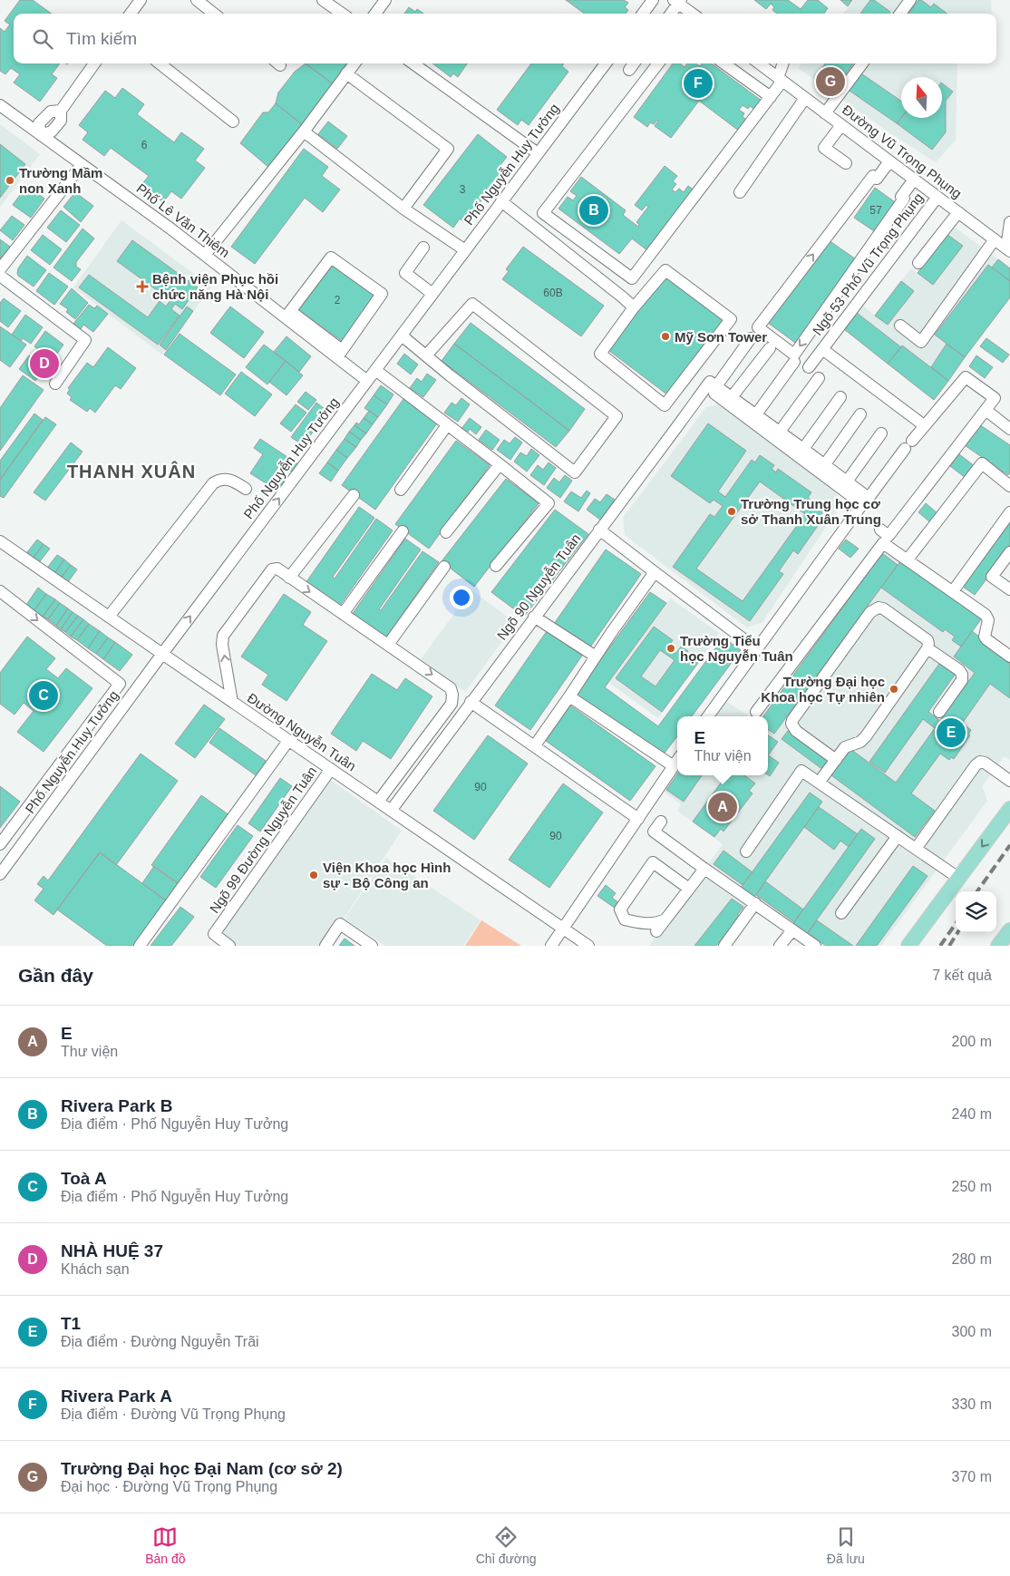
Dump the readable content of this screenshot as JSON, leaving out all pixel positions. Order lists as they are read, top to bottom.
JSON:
{
  "streets": {
    "street": [
      "Đường Vũ Trọng Phụng",
      "Phố Nguyễn Huy Tưởng",
      "Phố Lê Văn Thiêm",
      "Ngõ 53 Phố Vũ Trọng Phụng",
      "Ngõ 90 Nguyễn Tuân",
      "Đường Nguyễn Tuân",
      "Ngõ 99 Đường Nguyễn Tuân"
    ]
  },
  "crossings": [
    ["Đường Vũ Trọng Phụng", "Ngõ 53 Phố Vũ Trọng Phụng"],
    ["Phố Nguyễn Huy Tưởng", "Phố Lê Văn Thiêm"],
    ["Phố Nguyễn Huy Tưởng", "Đường Nguyễn Tuân"],
    ["Ngõ 90 Nguyễn Tuân", "Đường Nguyễn Tuân"],
    ["Đường Nguyễn Tuân", "Ngõ 99 Đường Nguyễn Tuân"]
  ],
  "districts": ["THANH XUÂN"],
  "places": {
    "other": [
      "Trường Mầm non Xanh",
      "Mỹ Sơn Tower",
      "Trường Trung học cơ sở Thanh Xuân Trung",
      "Trường Tiểu học Nguyễn Tuân",
      "Trường Đại học Khoa học Tự nhiên",
      "Viện Khoa học Hình sự - Bộ Công an"
    ],
    "health": ["Bệnh viện Phục hồi chức năng Hà Nội"]
  },
  "house_numbers": [
    "6",
    "3",
    "57",
    "60B",
    "2",
    "90",
    "90"
  ],
  "north": "top",
  "page": {
    "search": "Tìm kiếm",
    "pins": [
      "G",
      "F",
      "B",
      "D",
      "C",
      "E",
      "A"
    ],
    "popup": ["E", "Thư viện"],
    "heading": ["Gần đây", "7 kết quả"],
    "list": [
      {
        "mark": "A",
        "name": "E",
        "note": "Thư viện",
        "value": "200 m"
      },
      {
        "mark": "B",
        "name": "Rivera Park B",
        "note": "Địa điểm · Phố Nguyễn Huy Tưởng",
        "value": "240 m"
      },
      {
        "mark": "C",
        "name": "Toà A",
        "note": "Địa điểm · Phố Nguyễn Huy Tưởng",
        "value": "250 m"
      },
      {
        "mark": "D",
        "name": "NHÀ HUỆ 37",
        "note": "Khách sạn",
        "value": "280 m"
      },
      {
        "mark": "E",
        "name": "T1",
        "note": "Địa điểm · Đường Nguyễn Trãi",
        "value": "300 m"
      },
      {
        "mark": "F",
        "name": "Rivera Park A",
        "note": "Địa điểm · Đường Vũ Trọng Phụng",
        "value": "330 m"
      },
      {
        "mark": "G",
        "name": "Trường Đại học Đại Nam (cơ sở 2)",
        "note": "Đại học · Đường Vũ Trọng Phụng",
        "value": "370 m"
      }
    ],
    "nav": ["Bản đồ", "Chỉ đường", "Đã lưu"]
  }
}
